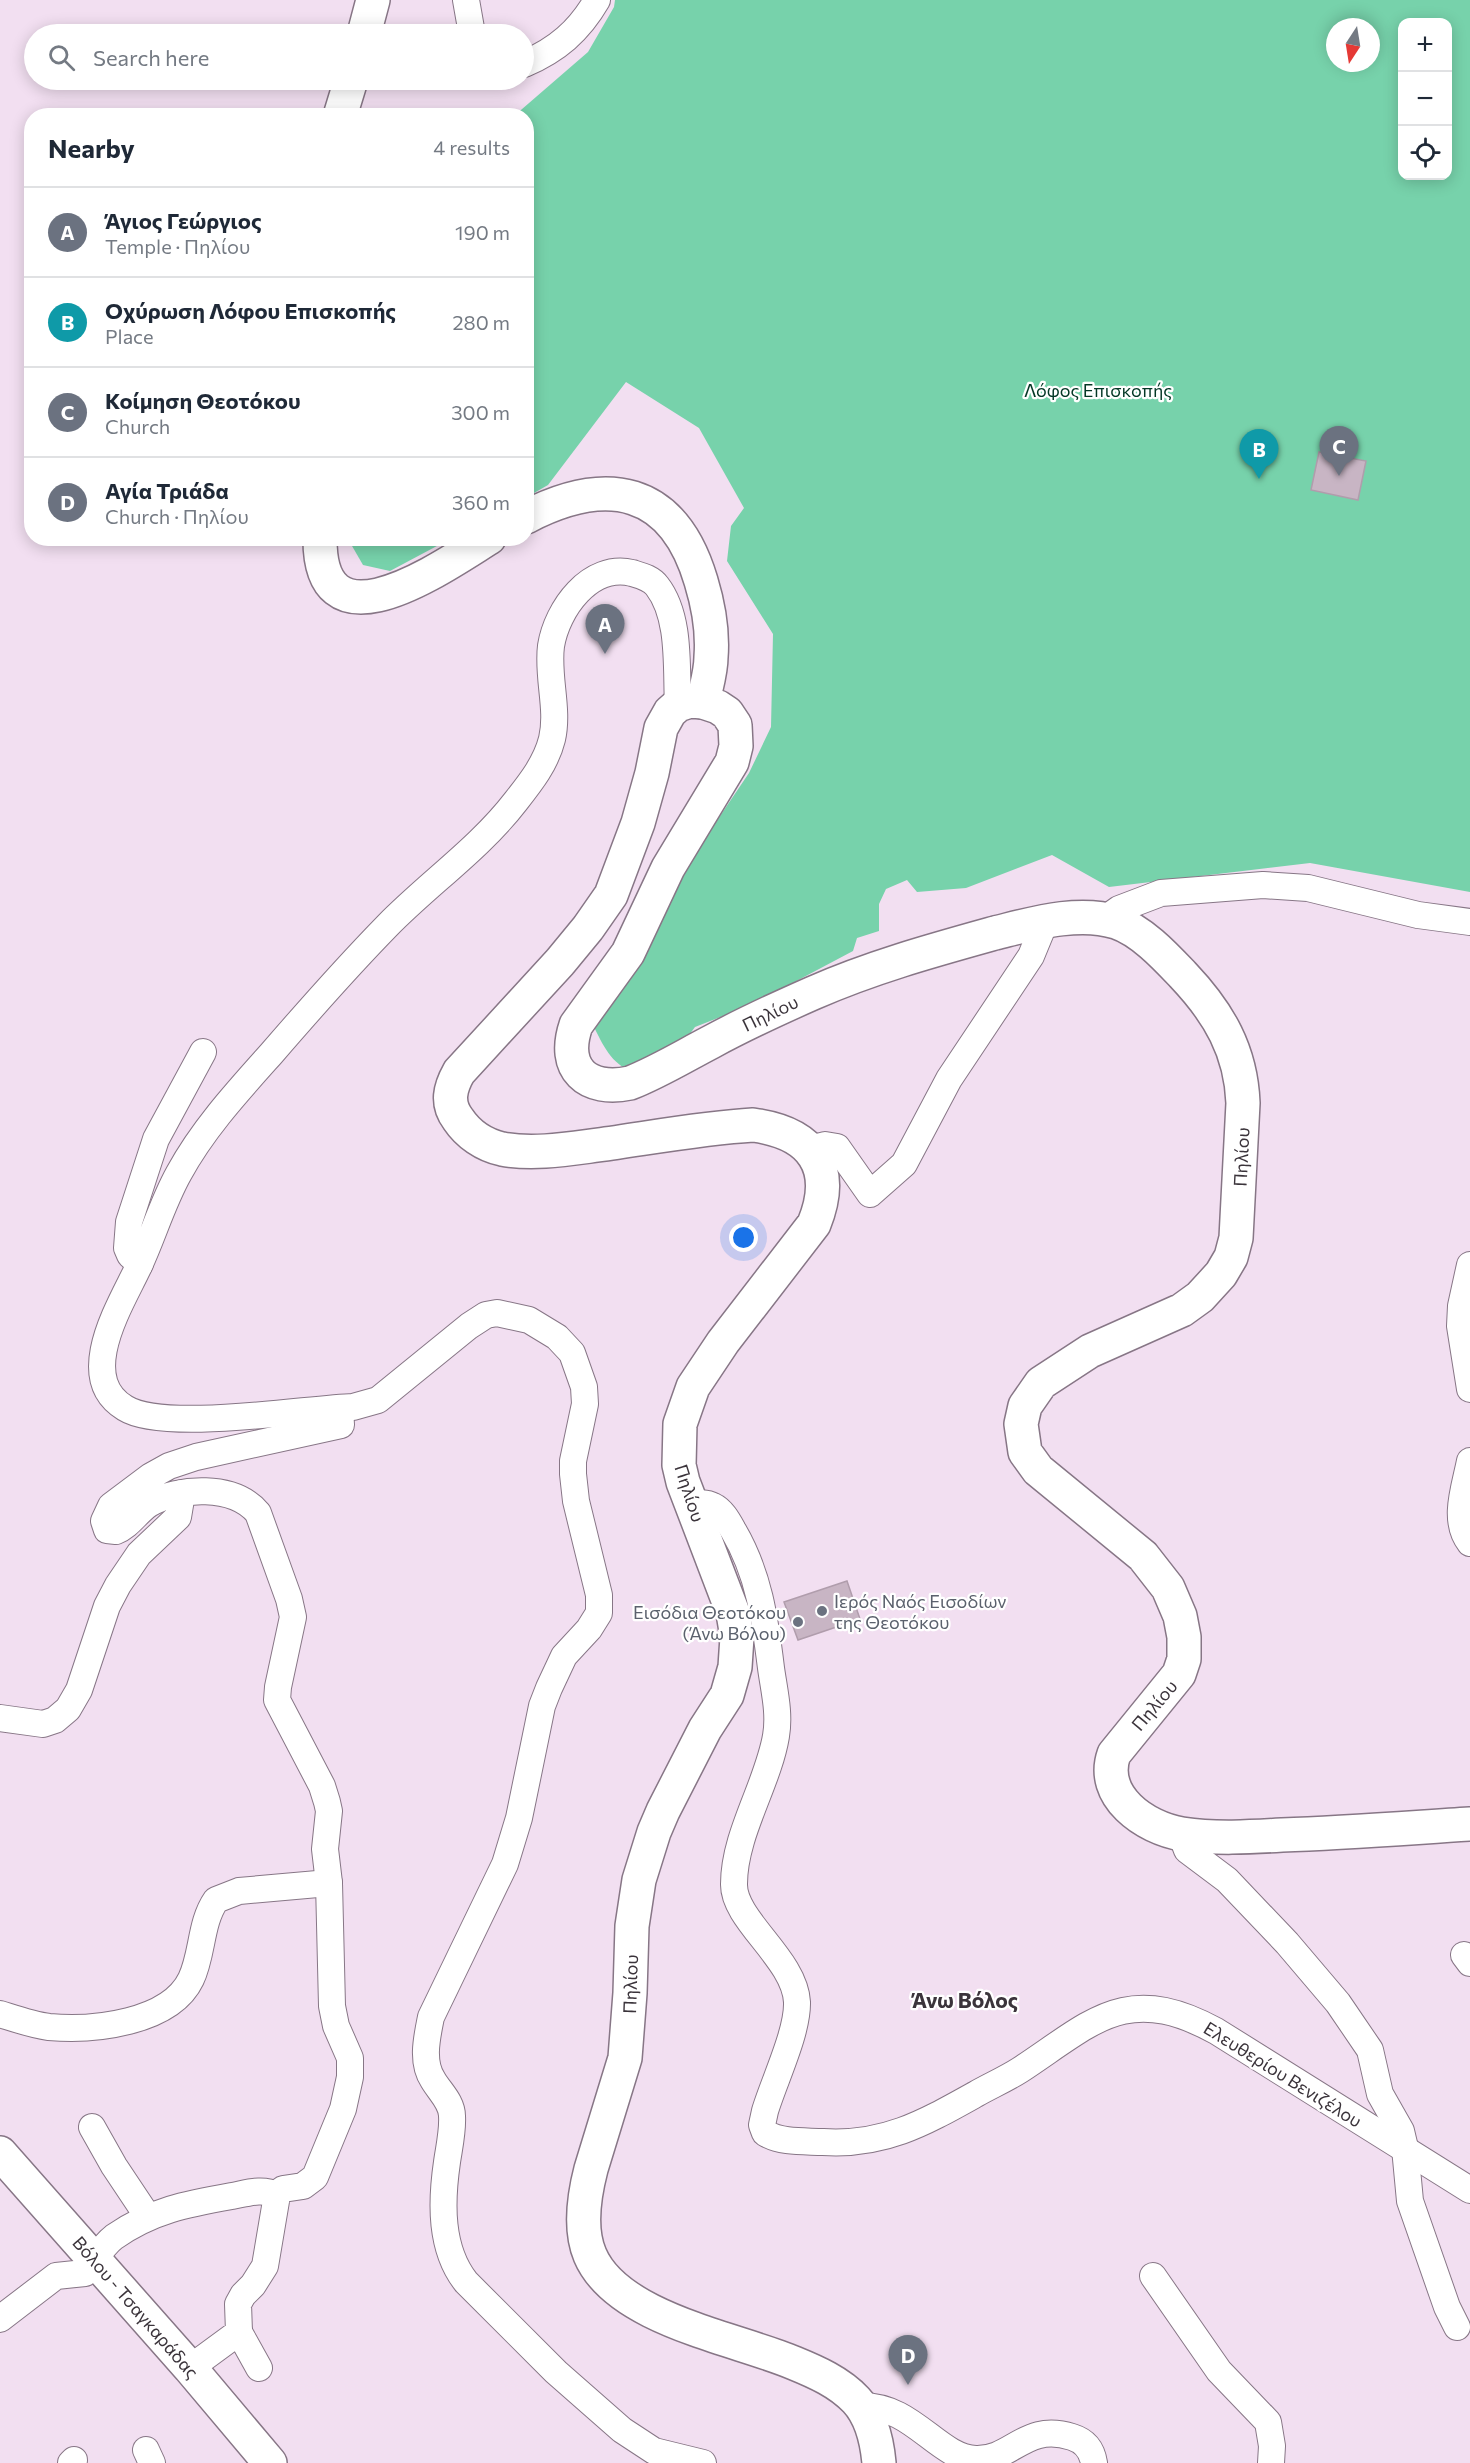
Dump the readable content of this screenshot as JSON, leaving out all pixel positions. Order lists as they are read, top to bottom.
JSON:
{
  "streets": {
    "main road": ["Πηλίου", "Βόλου - Τσαγκαράδας"],
    "street": ["Ελευθερίου Βενιζέλου"]
  },
  "crossings": [
    ["Πηλίου", "Ελευθερίου Βενιζέλου"]
  ],
  "districts": ["Άνω Βόλος"],
  "parks": ["Λόφος Επισκοπής"],
  "places": ["Ιερός Ναός Εισοδίων της Θεοτόκου", "Εισόδια Θεοτόκου (Άνω Βόλου)"],
  "north": "bottom",
  "page": {
    "map_buttons": ["+", "−"],
    "search": "Search here",
    "heading": ["Nearby", "4 results"],
    "list": [
      {
        "mark": "A",
        "name": "Άγιος Γεώργιος",
        "note": "Temple · Πηλίου",
        "value": "190 m"
      },
      {
        "mark": "B",
        "name": "Οχύρωση Λόφου Επισκοπής",
        "note": "Place",
        "value": "280 m"
      },
      {
        "mark": "C",
        "name": "Κοίμηση Θεοτόκου",
        "note": "Church",
        "value": "300 m"
      },
      {
        "mark": "D",
        "name": "Αγία Τριάδα",
        "note": "Church · Πηλίου",
        "value": "360 m"
      }
    ],
    "pins": [
      "C",
      "B",
      "A",
      "D"
    ]
  }
}
